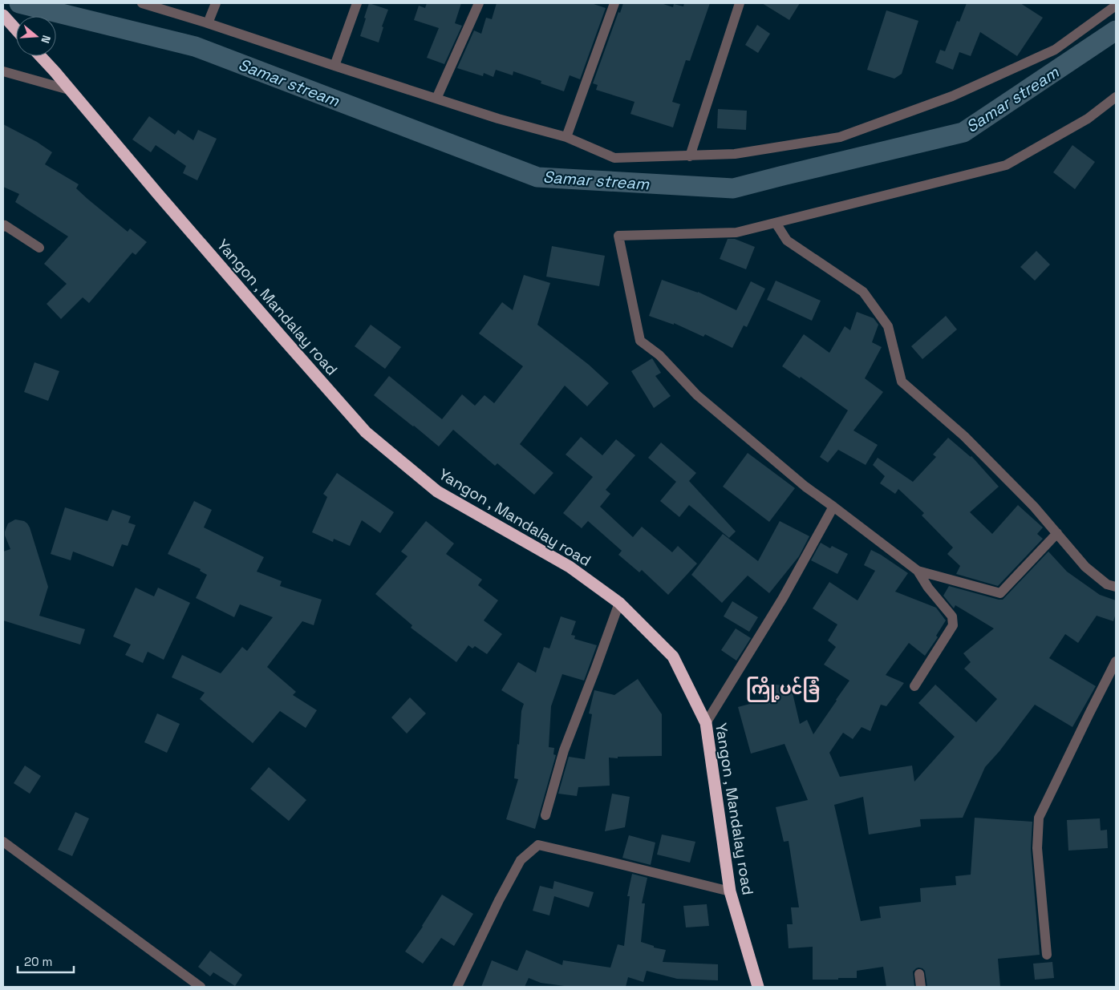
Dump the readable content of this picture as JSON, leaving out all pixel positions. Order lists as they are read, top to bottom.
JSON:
{
  "streets": {
    "highway": ["Yangon , Mandalay road"]
  },
  "districts": ["ကြို့ပင်ခြံ"],
  "water": ["Samar stream"],
  "scale_bar": "20 m",
  "north": "right"
}
